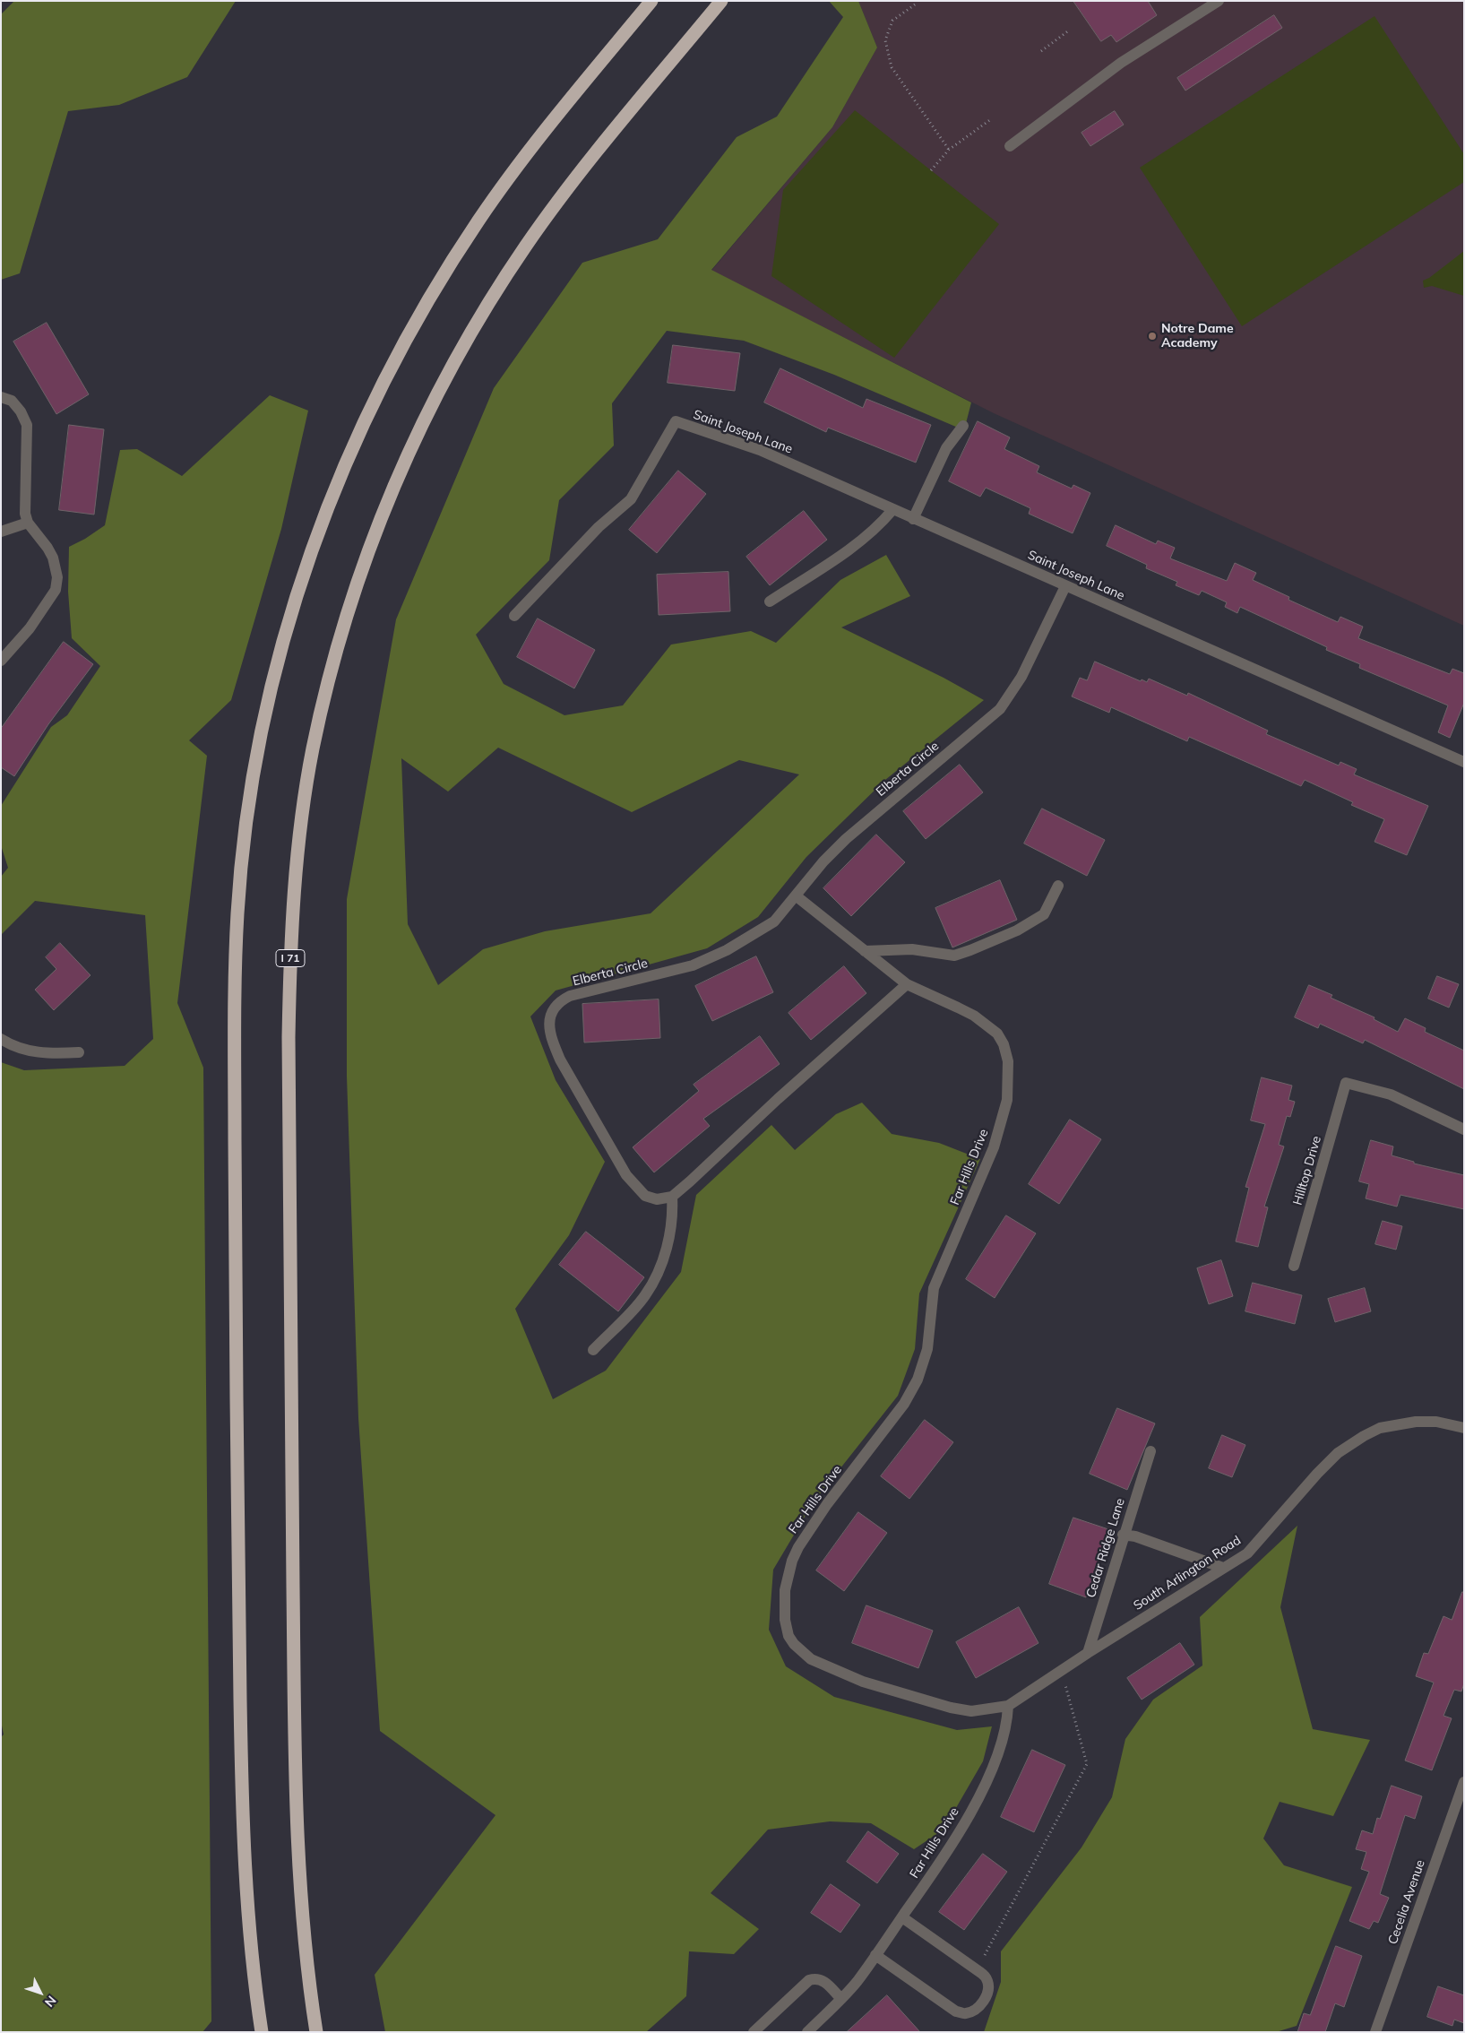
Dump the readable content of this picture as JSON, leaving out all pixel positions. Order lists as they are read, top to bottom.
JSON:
{
  "streets": {
    "highway": ["I 71"],
    "street": [
      "Saint Joseph Lane",
      "Elberta Circle",
      "Far Hills Drive",
      "Hilltop Drive",
      "Cedar Ridge Lane",
      "South Arlington Road",
      "Cecelia Avenue"
    ]
  },
  "crossings": [
    ["Saint Joseph Lane", "Elberta Circle"],
    ["Elberta Circle", "Far Hills Drive"],
    ["Far Hills Drive", "South Arlington Road"],
    ["Cedar Ridge Lane", "South Arlington Road"]
  ],
  "places": ["Notre Dame Academy"],
  "north": "bottom right"
}
